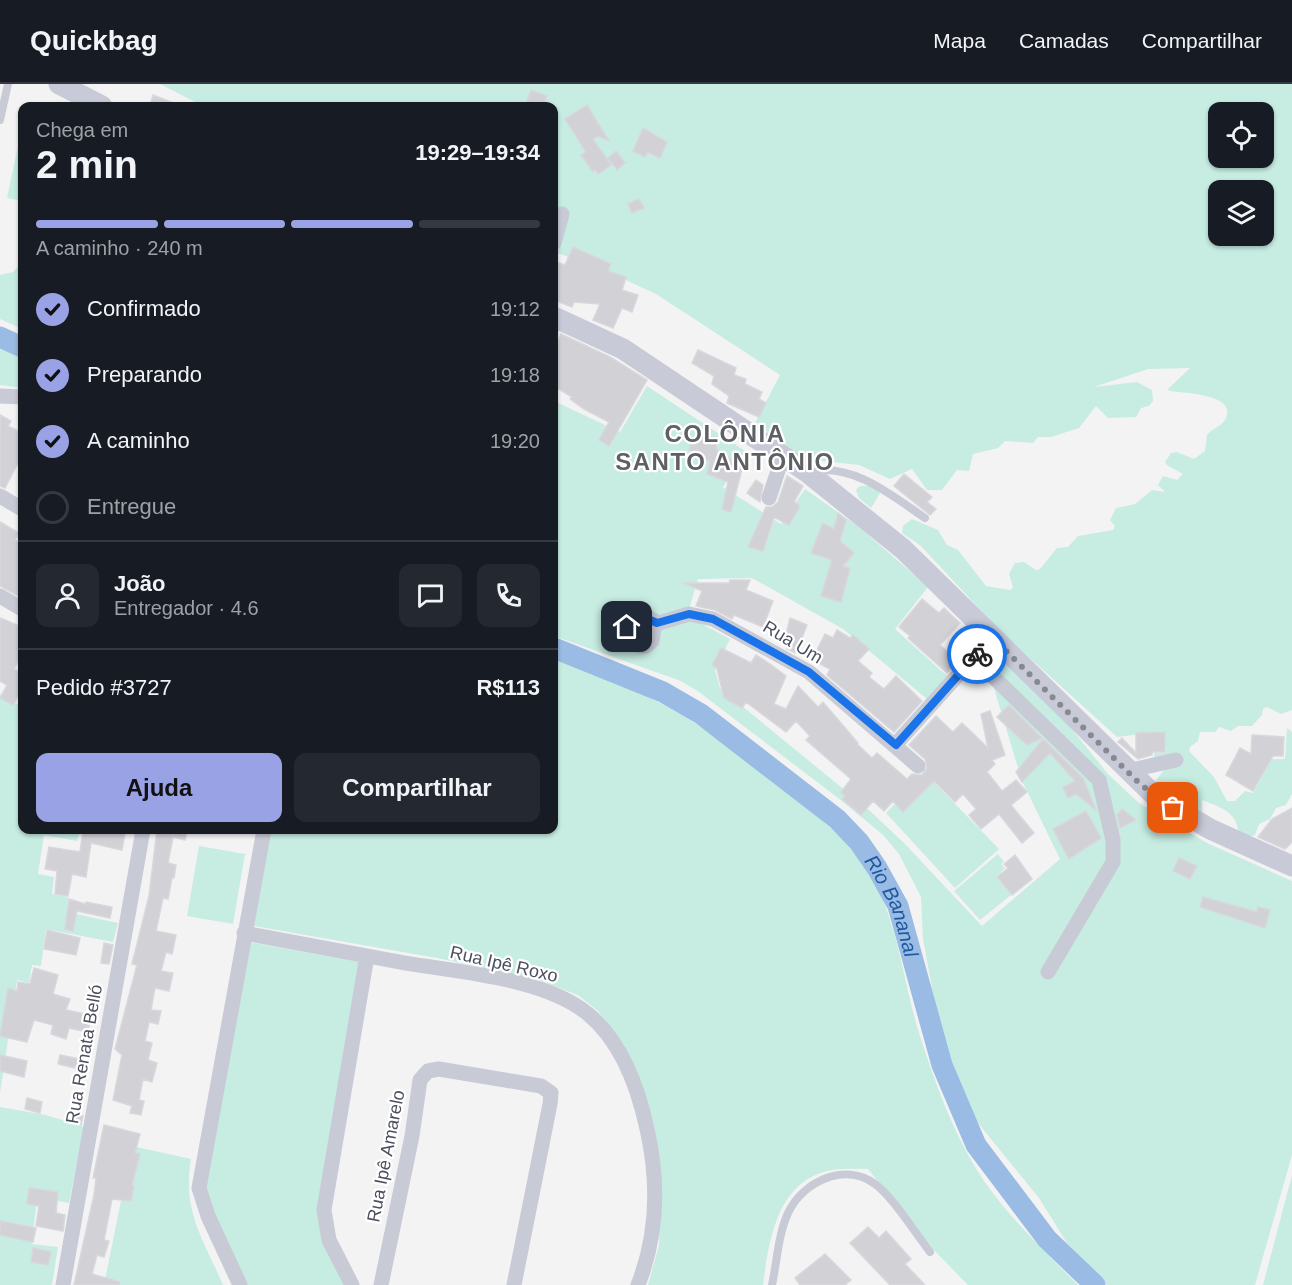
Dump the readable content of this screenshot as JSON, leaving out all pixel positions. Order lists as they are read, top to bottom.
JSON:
{
  "streets": {
    "street": [
      "Rua Um",
      "Rua Ipê Roxo",
      "Rua Renata Belló",
      "Rua Ipê Amarelo"
    ]
  },
  "districts": ["COLÔNIA SANTO ANTÔNIO"],
  "water": ["Rio Bananal"],
  "page": {
    "header": "Quickbag",
    "nav": ["Mapa", "Camadas", "Compartilhar"],
    "heading": ["2 min", "Chega em", "19:29–19:34"],
    "panel": [
      "João",
      "Entregador · 4.6",
      "Pedido #3727",
      "R$113"
    ],
    "bar": "A caminho · 240 m",
    "list": [
      ["Confirmado", "19:12"],
      ["Preparando", "19:18"],
      ["A caminho", "19:20"],
      "Entregue"
    ],
    "buttons": ["Ajuda", "Compartilhar"]
  }
}
